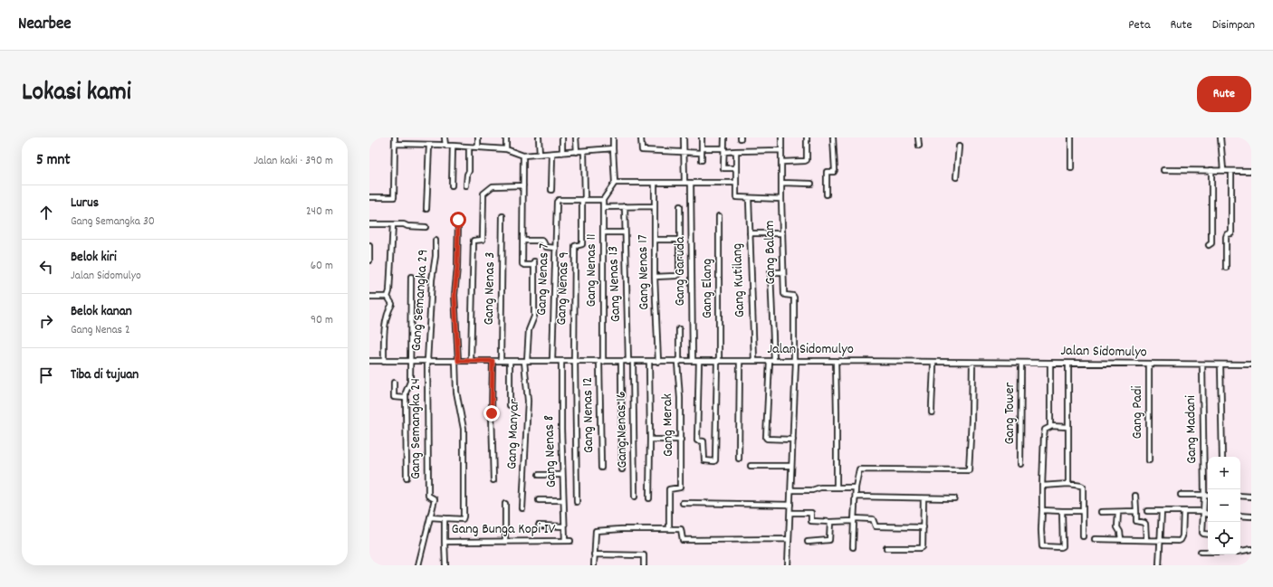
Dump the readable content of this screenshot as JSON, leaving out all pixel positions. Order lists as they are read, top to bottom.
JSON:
{
  "streets": {
    "street": [
      "Gang Balam",
      "Gang Nenas 11",
      "Gang Garuda",
      "Gang Nenas 17",
      "Gang Nenas 7",
      "Gang Kutilang",
      "Gang Nenas 13",
      "Gang Nenas 3",
      "Gang Nenas 9",
      "Gang Elang",
      "Gang Semangka 29",
      "Jalan Sidomulyo",
      "Gang Padi",
      "Gang Tower",
      "Gang Nenas 12",
      "Gang Merak",
      "Gang Semangka 24",
      "Gang Nenas 16",
      "Gang Madani",
      "Gang Manyar",
      "Gang Nenas 8",
      "Gang Bunga Kopi IV"
    ]
  },
  "crossings": [
    ["Gang Balam", "Jalan Sidomulyo"],
    ["Gang Nenas 11", "Jalan Sidomulyo"],
    ["Gang Nenas 11", "Gang Nenas 12"],
    ["Gang Garuda", "Jalan Sidomulyo"],
    ["Gang Nenas 17", "Jalan Sidomulyo"],
    ["Gang Nenas 7", "Gang Nenas 9"],
    ["Gang Nenas 7", "Jalan Sidomulyo"],
    ["Gang Kutilang", "Jalan Sidomulyo"],
    ["Gang Nenas 13", "Jalan Sidomulyo"],
    ["Gang Nenas 3", "Jalan Sidomulyo"],
    ["Gang Nenas 9", "Jalan Sidomulyo"],
    ["Gang Elang", "Jalan Sidomulyo"],
    ["Gang Semangka 29", "Jalan Sidomulyo"],
    ["Gang Semangka 29", "Gang Semangka 24"],
    ["Jalan Sidomulyo", "Gang Padi"],
    ["Jalan Sidomulyo", "Gang Tower"],
    ["Jalan Sidomulyo", "Gang Nenas 12"],
    ["Jalan Sidomulyo", "Gang Merak"],
    ["Jalan Sidomulyo", "Gang Semangka 24"],
    ["Jalan Sidomulyo", "Gang Nenas 16"],
    ["Jalan Sidomulyo", "Gang Madani"],
    ["Jalan Sidomulyo", "Gang Manyar"],
    ["Jalan Sidomulyo", "Gang Nenas 8"],
    ["Gang Nenas 8", "Gang Bunga Kopi IV"]
  ],
  "page": {
    "header": "Nearbee",
    "nav": ["Peta", "Rute", "Disimpan"],
    "title": "Lokasi kami",
    "buttons": "Rute",
    "heading": ["5 mnt", "Jalan kaki · 390 m"],
    "list": [
      ["Lurus", "Gang Semangka 30", "240 m"],
      ["Belok kiri", "Jalan Sidomulyo", "60 m"],
      ["Belok kanan", "Gang Nenas 2", "90 m"],
      "Tiba di tujuan"
    ],
    "map_buttons": ["+", "−"]
  }
}
